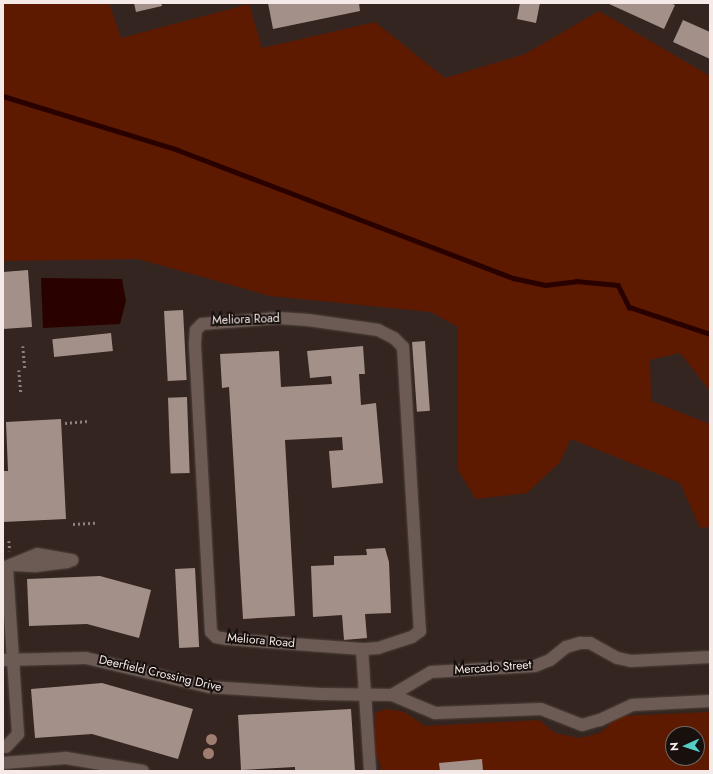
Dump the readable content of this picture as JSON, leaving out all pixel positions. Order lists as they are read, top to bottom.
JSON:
{
  "streets": {
    "street": ["Meliora Road", "Mercado Street", "Deerfield Crossing Drive"]
  },
  "crossings": [
    ["Mercado Street", "Deerfield Crossing Drive"]
  ],
  "north": "left"
}
